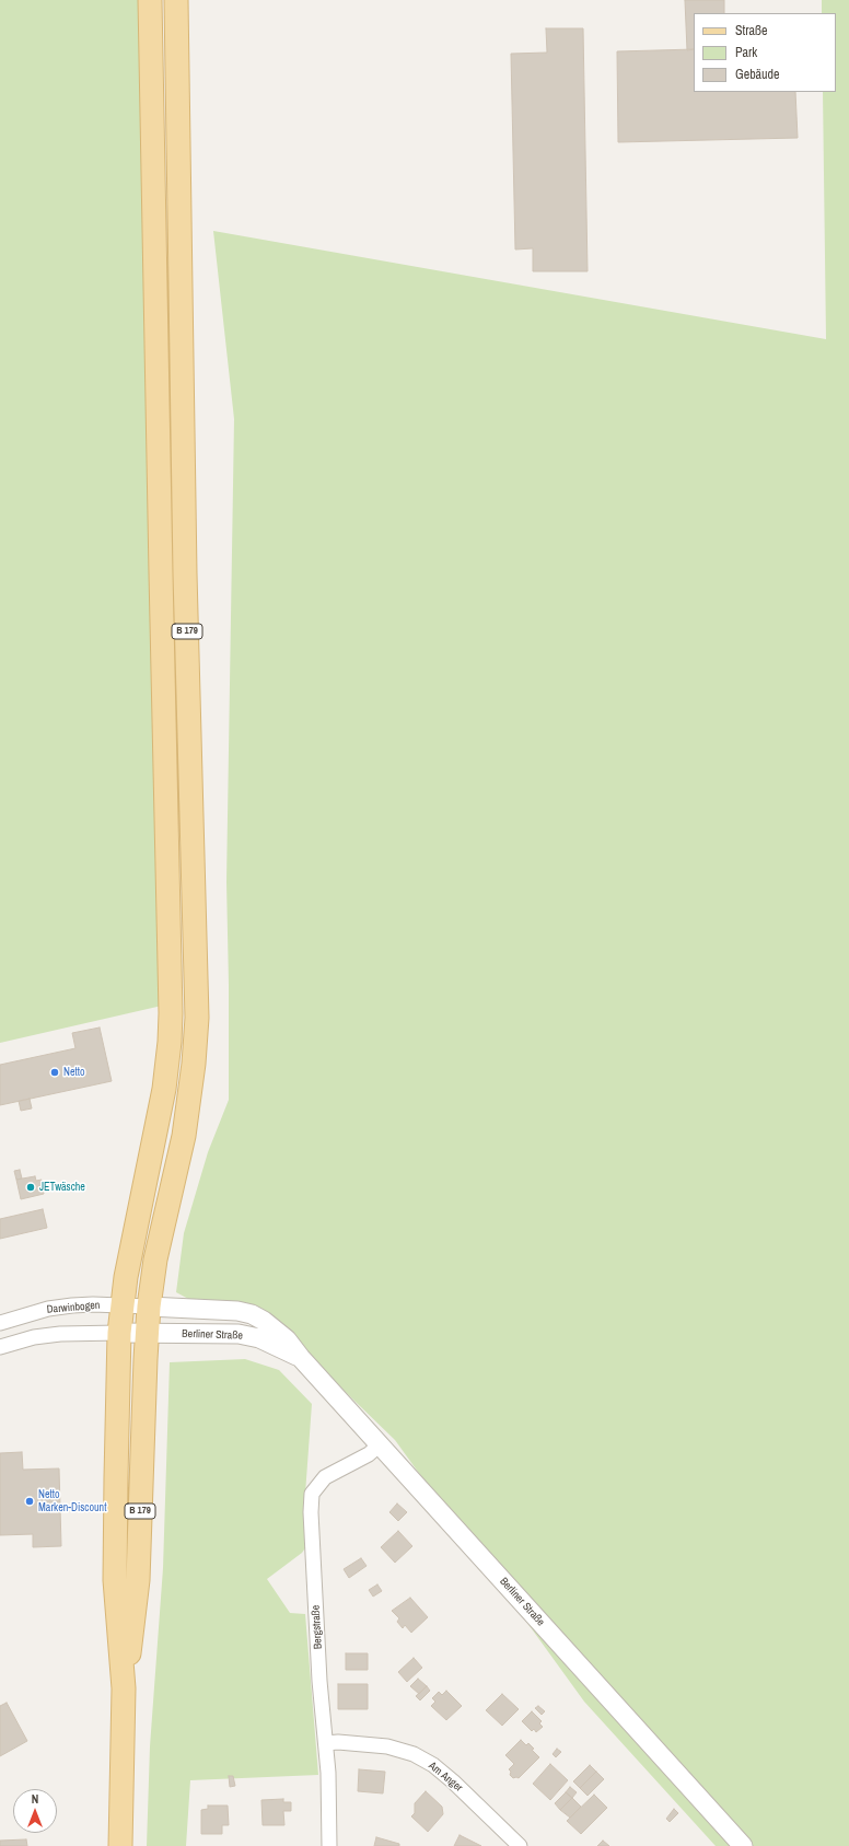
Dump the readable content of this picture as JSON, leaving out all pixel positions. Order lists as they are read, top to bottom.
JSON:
{
  "streets": {
    "main road": ["B 179"],
    "street": [
      "Darwinbogen",
      "Berliner Straße",
      "Bergstraße",
      "Am Anger"
    ]
  },
  "crossings": [
    ["B 179", "Darwinbogen"],
    ["B 179", "Berliner Straße"],
    ["Darwinbogen", "Berliner Straße"],
    ["Berliner Straße", "Bergstraße"],
    ["Bergstraße", "Am Anger"]
  ],
  "places": ["Netto", "JETwäsche", "Netto Marken-Discount"],
  "legend": ["Straße", "Park", "Gebäude"],
  "north": "top"
}
